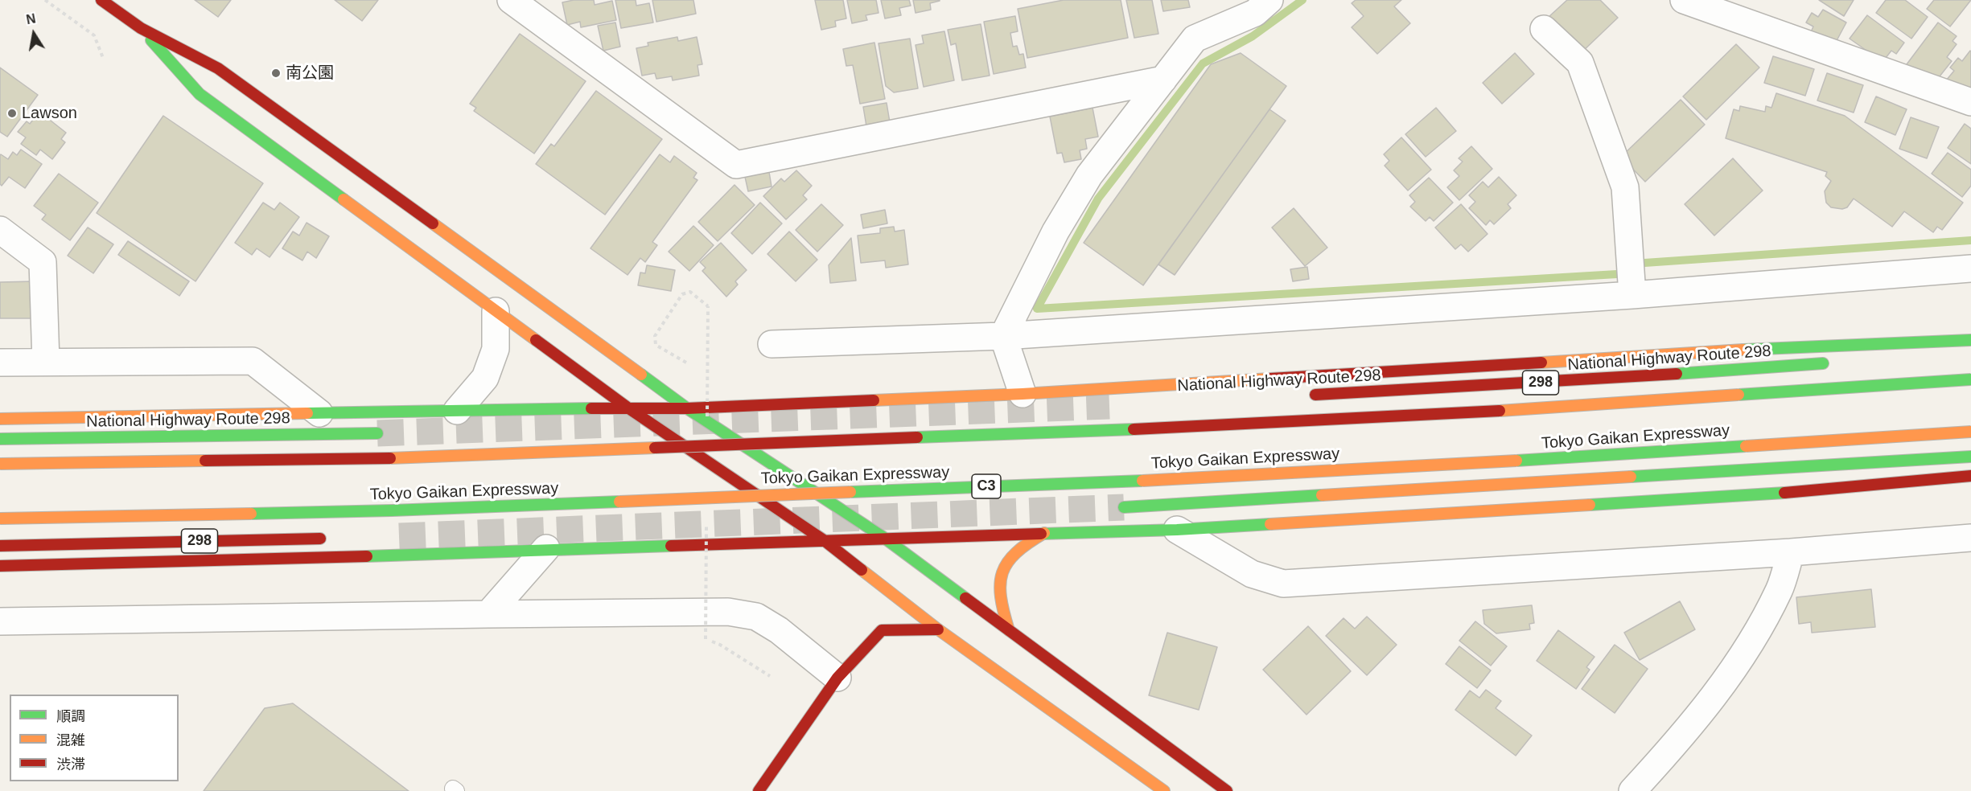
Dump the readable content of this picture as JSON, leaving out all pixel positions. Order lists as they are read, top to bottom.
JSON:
{
  "streets": {
    "main road": [
      "National Highway Route 298",
      "298",
      "Tokyo Gaikan Expressway",
      "C3"
    ]
  },
  "places": ["南公園", "Lawson"],
  "legend": ["順調", "混雑", "渋滞"],
  "north": "top"
}
